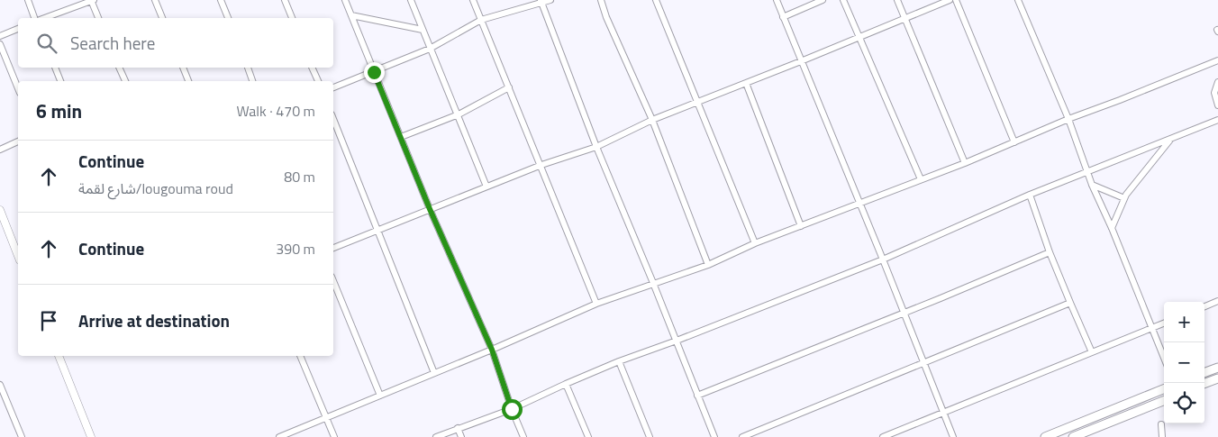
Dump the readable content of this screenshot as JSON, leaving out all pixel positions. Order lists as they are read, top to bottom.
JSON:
{
  "page": {
    "search": "Search here",
    "heading": ["6 min", "Walk · 470 m"],
    "list": [
      ["Continue", "شارع لقمة/lougouma roud", "80 m"],
      ["Continue", "390 m"],
      "Arrive at destination"
    ],
    "map_buttons": ["+", "−"]
  }
}
